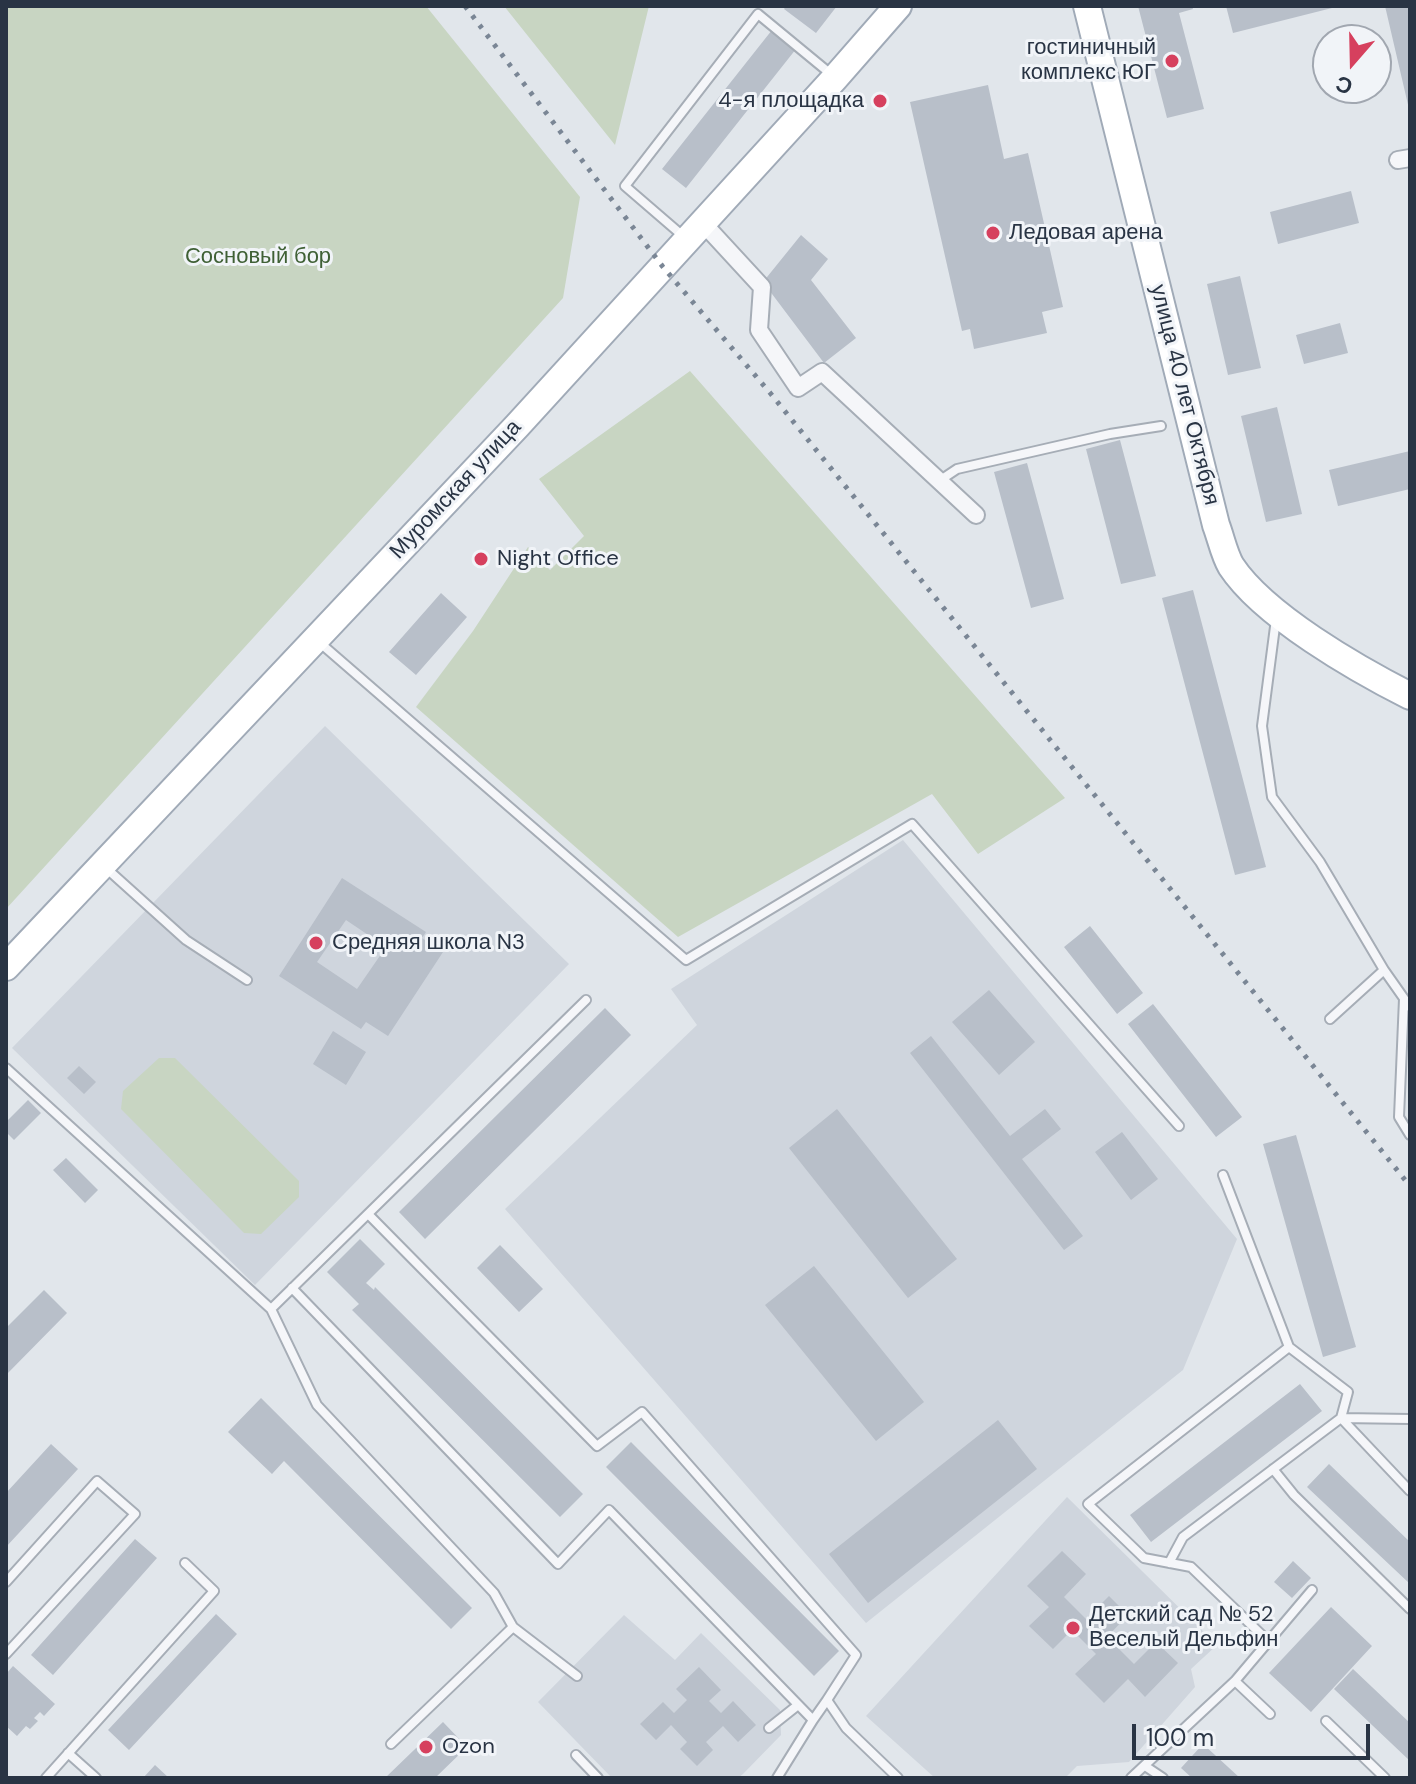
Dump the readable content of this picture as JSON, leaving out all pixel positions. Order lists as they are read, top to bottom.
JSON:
{
  "streets": {
    "main road": ["улица 40 лет Октября", "Муромская улица"]
  },
  "parks": ["Сосновый бор"],
  "places": [
    "гостиничный комплекс ЮГ",
    "4-я площадка",
    "Ледовая арена",
    "Night Office",
    "Средняя школа N3",
    "Детский сад № 52 Веселый Дельфин",
    "Ozon"
  ],
  "scale_bar": "100 m",
  "north": "bottom"
}
